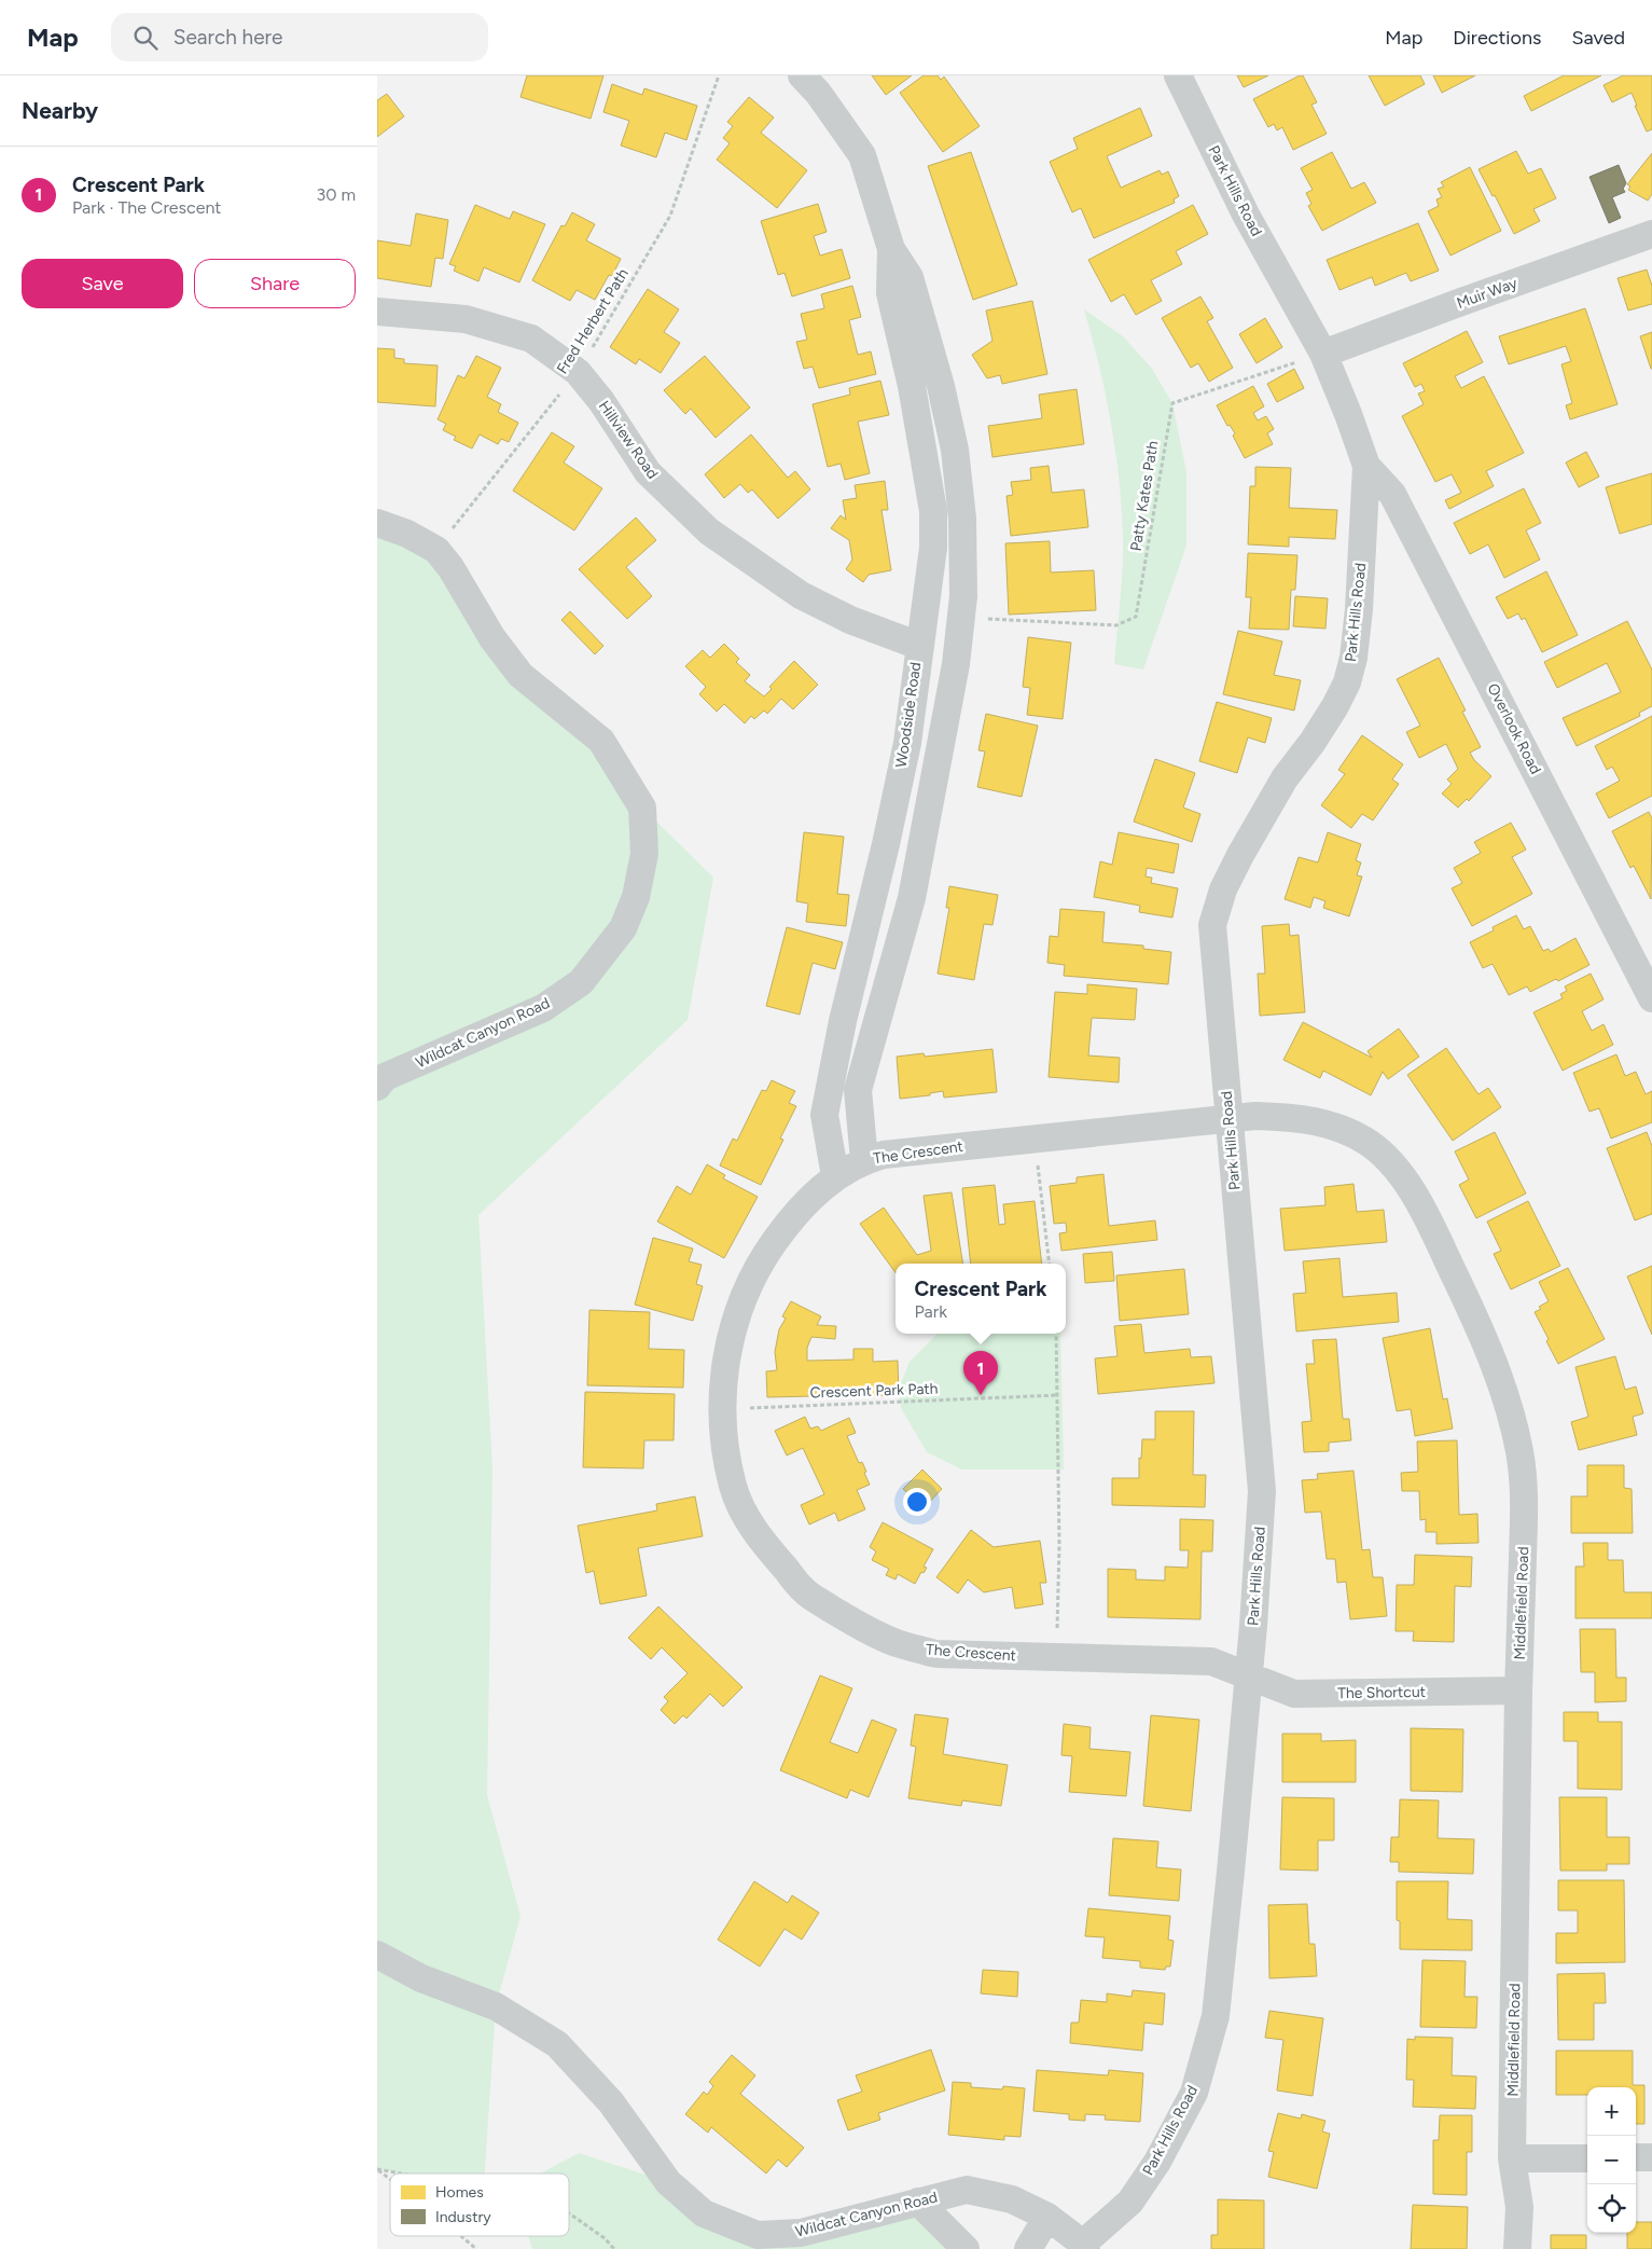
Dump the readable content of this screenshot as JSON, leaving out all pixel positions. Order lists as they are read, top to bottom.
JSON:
{
  "streets": {
    "street": [
      "Park Hills Road",
      "Muir Way",
      "Hillview Road",
      "Woodside Road",
      "Overlook Road",
      "Wildcat Canyon Road",
      "The Crescent",
      "Middlefield Road",
      "The Shortcut"
    ],
    "path": ["Fred Herbert Path", "Patty Kates Path", "Crescent Park Path"]
  },
  "crossings": [
    ["Park Hills Road", "Muir Way"],
    ["Park Hills Road", "Patty Kates Path"],
    ["Park Hills Road", "Overlook Road"],
    ["Park Hills Road", "Wildcat Canyon Road"],
    ["Park Hills Road", "The Crescent"],
    ["Park Hills Road", "Middlefield Road"],
    ["Park Hills Road", "The Shortcut"],
    ["Muir Way", "Patty Kates Path"],
    ["Fred Herbert Path", "Hillview Road"],
    ["Fred Herbert Path", "Wildcat Canyon Road"],
    ["Hillview Road", "Woodside Road"],
    ["Woodside Road", "The Crescent"],
    ["The Crescent", "Crescent Park Path"],
    ["The Crescent", "Middlefield Road"],
    ["The Crescent", "The Shortcut"],
    ["Middlefield Road", "The Shortcut"]
  ],
  "legend": ["Homes", "Industry"],
  "page": {
    "header": "Map",
    "search": "Search here",
    "nav": ["Map", "Directions", "Saved"],
    "heading": "Nearby",
    "list": [
      {
        "mark": "1",
        "name": "Crescent Park",
        "note": "Park · The Crescent",
        "value": "30 m"
      }
    ],
    "buttons": ["Save", "Share"],
    "popup": ["Crescent Park", "Park"],
    "pins": "1",
    "map_buttons": ["+", "−"]
  }
}
